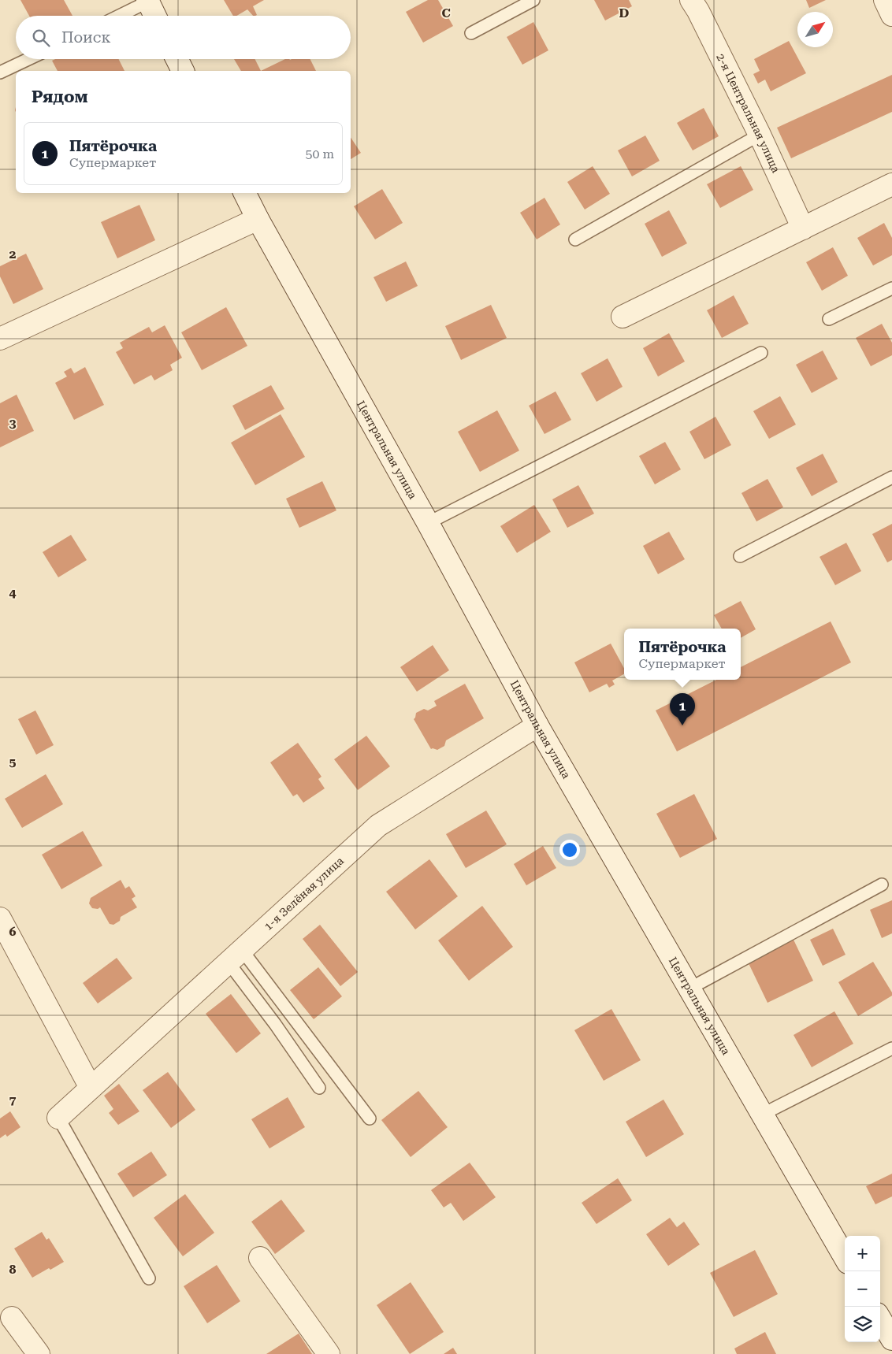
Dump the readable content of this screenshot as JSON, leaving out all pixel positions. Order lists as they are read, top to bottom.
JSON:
{
  "streets": {
    "street": ["2-я Центральная улица", "Центральная улица", "1-я Зелёная улица"]
  },
  "crossings": [
    ["Центральная улица", "1-я Зелёная улица"]
  ],
  "north": "top right",
  "page": {
    "search": "Поиск",
    "heading": "Рядом",
    "list": [
      {
        "mark": "1",
        "name": "Пятёрочка",
        "note": "Супермаркет",
        "value": "50 m"
      }
    ],
    "popup": ["Пятёрочка", "Супермаркет"],
    "pins": "1",
    "map_buttons": ["+", "−"]
  },
  "grid": {
    "columns": ["C", "D"],
    "rows": [
      "2",
      "3",
      "4",
      "5",
      "6",
      "7",
      "8"
    ]
  }
}
